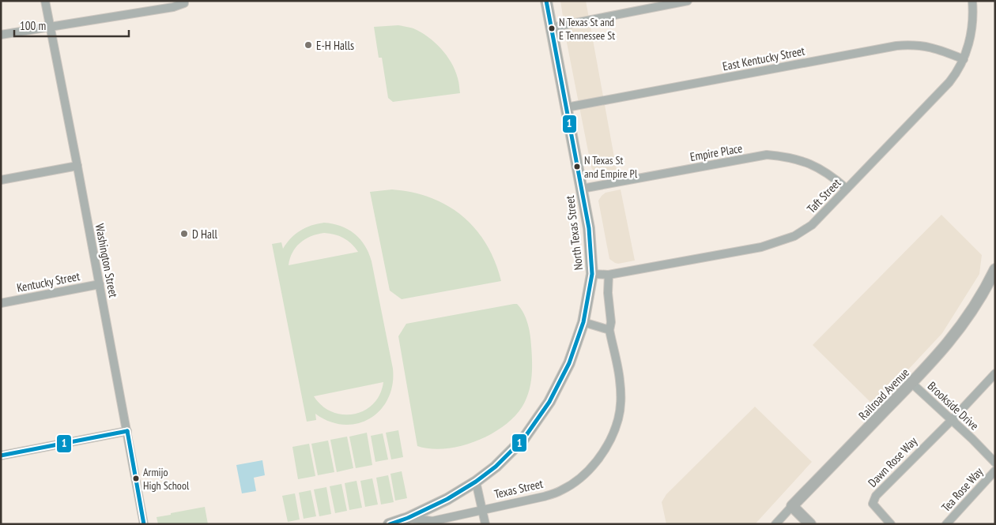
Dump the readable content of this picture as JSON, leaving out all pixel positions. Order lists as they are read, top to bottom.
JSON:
{
  "streets": {
    "main road": ["North Texas Street", "Railroad Avenue", "Texas Street"],
    "street": [
      "East Kentucky Street",
      "Empire Place",
      "Taft Street",
      "Washington Street",
      "Kentucky Street",
      "Brookside Drive",
      "Dawn Rose Way",
      "Tea Rose Way"
    ]
  },
  "crossings": [
    ["East Kentucky Street", "Taft Street"],
    ["East Kentucky Street", "North Texas Street"],
    ["Empire Place", "Taft Street"],
    ["Empire Place", "North Texas Street"],
    ["Taft Street", "North Texas Street"],
    ["North Texas Street", "Texas Street"],
    ["Washington Street", "Kentucky Street"],
    ["Railroad Avenue", "Brookside Drive"],
    ["Brookside Drive", "Dawn Rose Way"]
  ],
  "places": [
    "N Texas St and E Tennessee St",
    "E-H Halls",
    "N Texas St and Empire Pl",
    "D Hall",
    "Armijo High School"
  ],
  "lines": ["transit line 1"],
  "scale_bar": "100 m"
}
